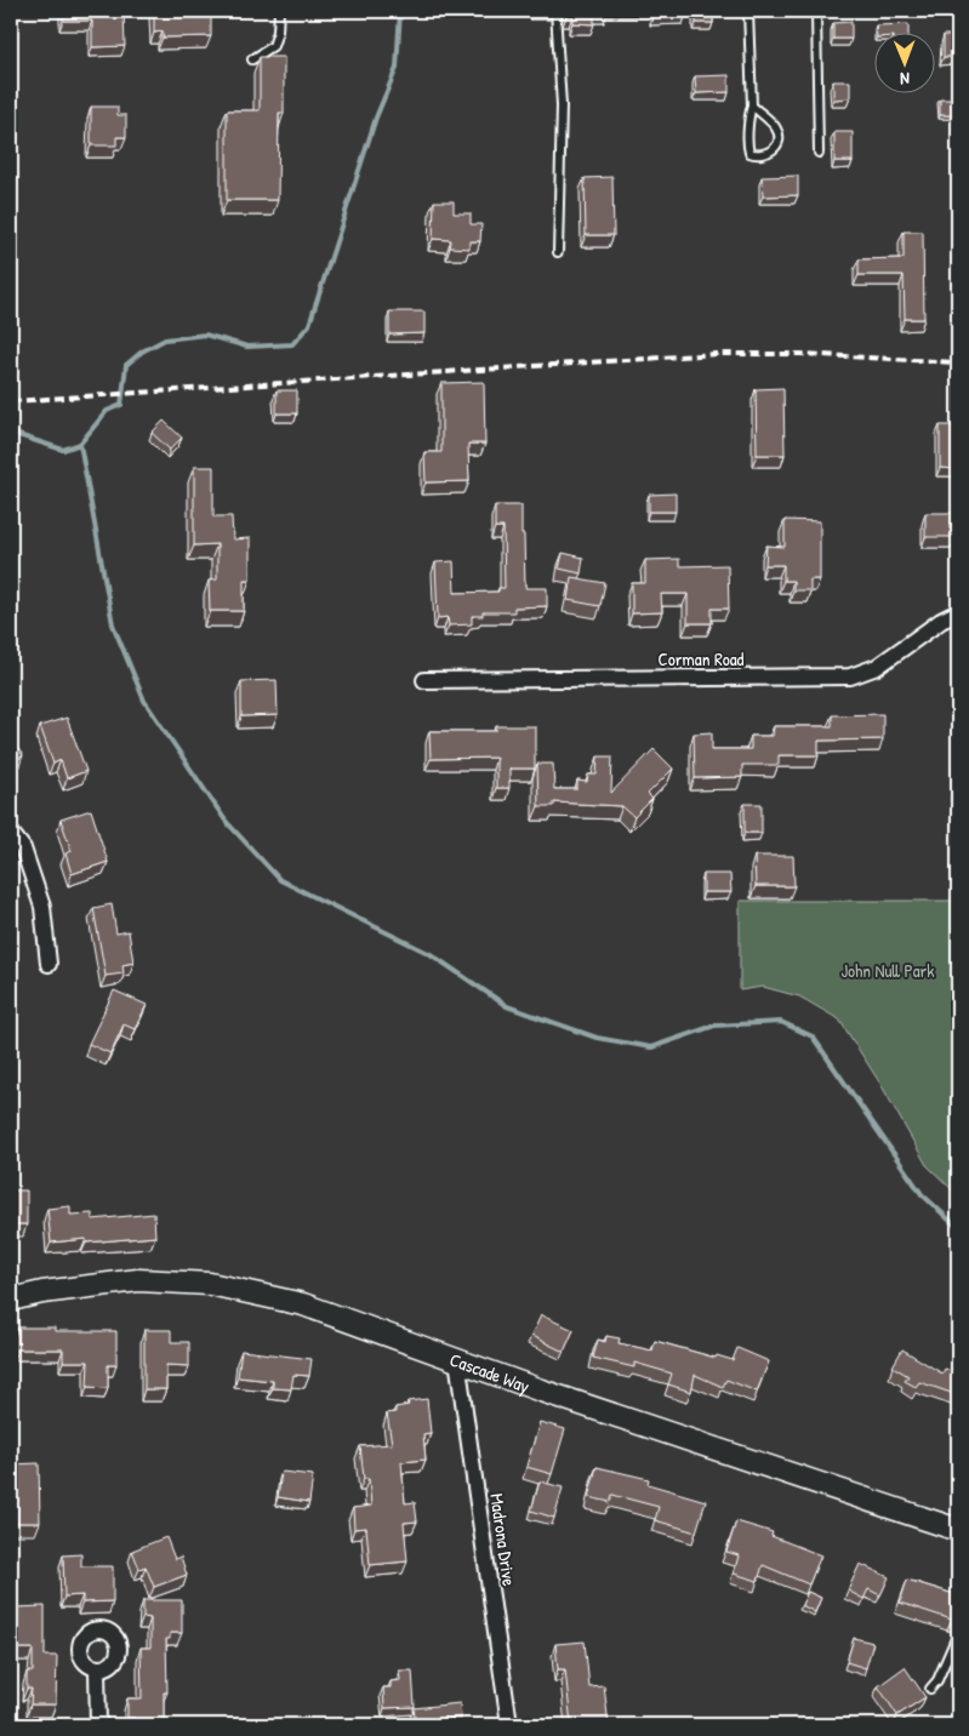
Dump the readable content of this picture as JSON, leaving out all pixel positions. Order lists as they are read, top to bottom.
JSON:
{
  "streets": {
    "street": ["Corman Road", "Cascade Way", "Madrona Drive"]
  },
  "crossings": [
    ["Cascade Way", "Madrona Drive"]
  ],
  "parks": ["John Null Park"],
  "north": "bottom"
}
